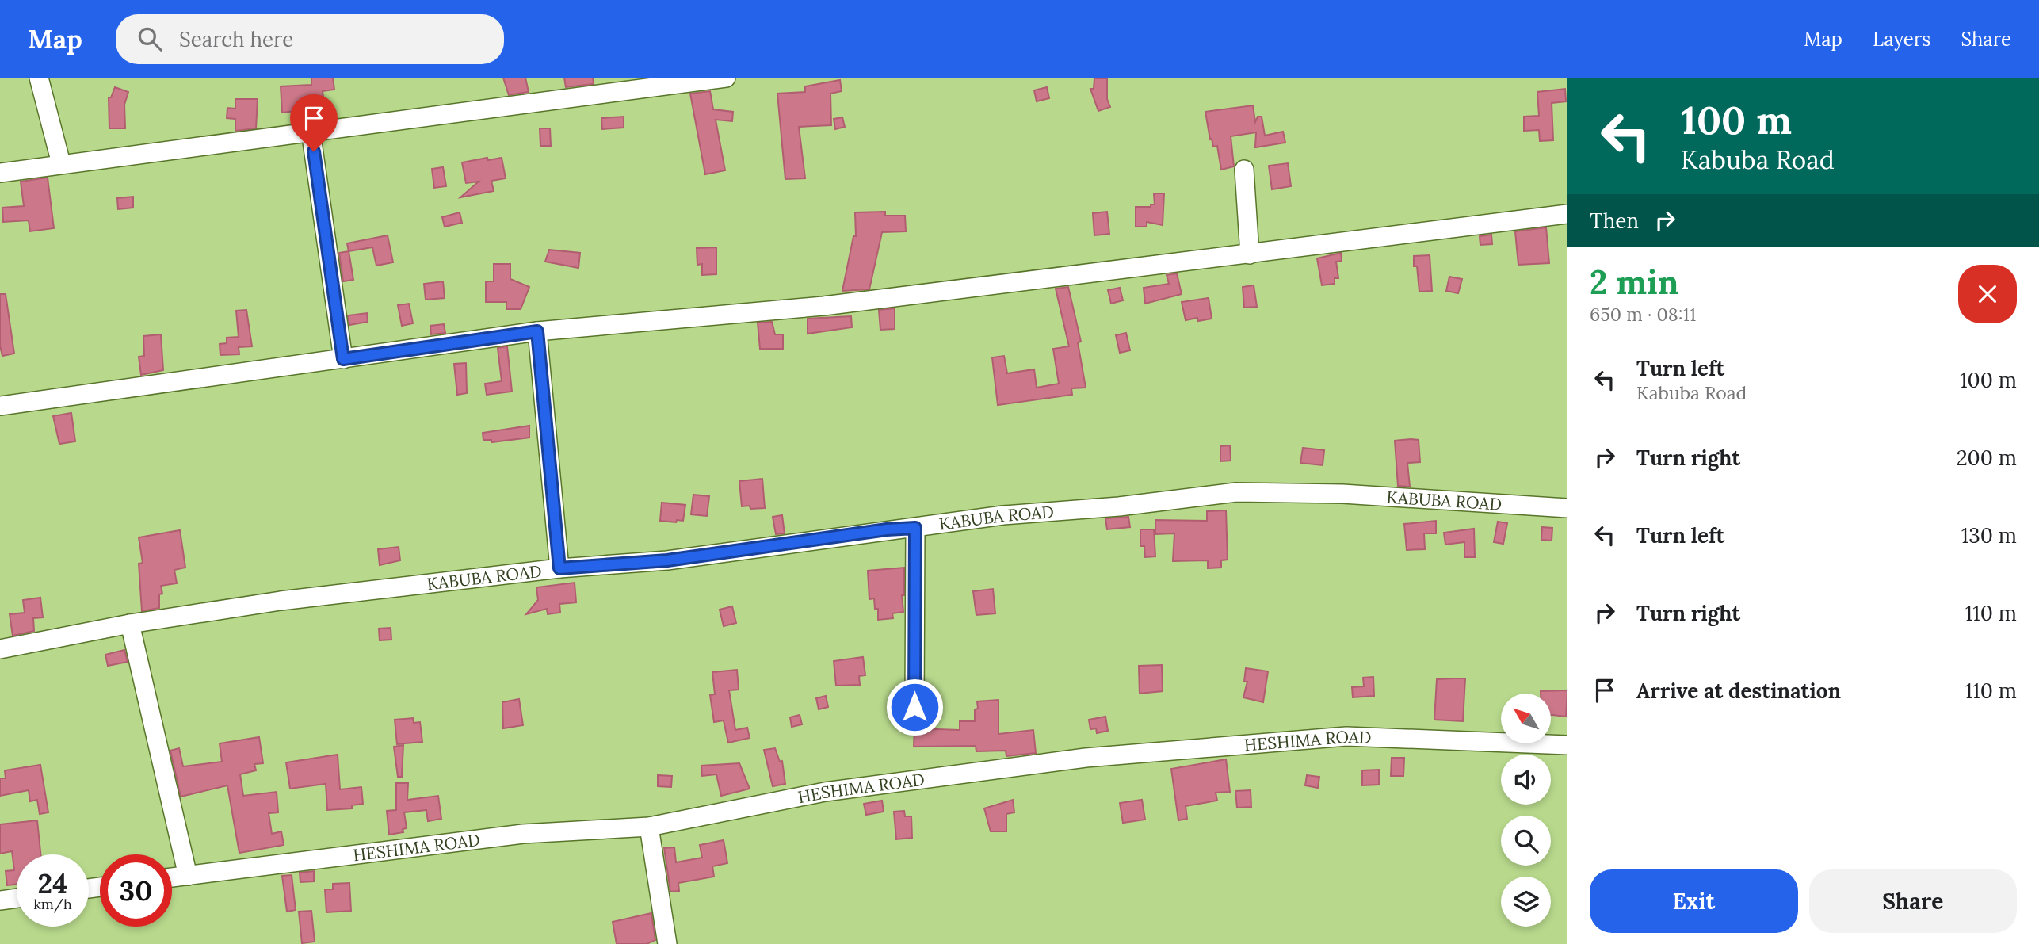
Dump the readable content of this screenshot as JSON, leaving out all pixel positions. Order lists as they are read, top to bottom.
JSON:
{
  "streets": {
    "street": ["KABUBA ROAD", "HESHIMA ROAD"]
  },
  "north": "top left",
  "page": {
    "header": "Map",
    "search": "Search here",
    "nav": ["Map", "Layers", "Share"],
    "turn": ["100 m", "Kabuba Road"],
    "then": "Then",
    "heading": ["2 min", "650 m · 08:11"],
    "list": [
      {
        "name": "Turn left",
        "note": "Kabuba Road",
        "value": "100 m"
      },
      {
        "name": "Turn right",
        "value": "200 m"
      },
      {
        "name": "Turn left",
        "value": "130 m"
      },
      {
        "name": "Turn right",
        "value": "110 m"
      },
      {
        "name": "Arrive at destination",
        "value": "110 m"
      }
    ],
    "speed": "24 km/h",
    "limit": "30",
    "buttons": ["Exit", "Share"]
  }
}
